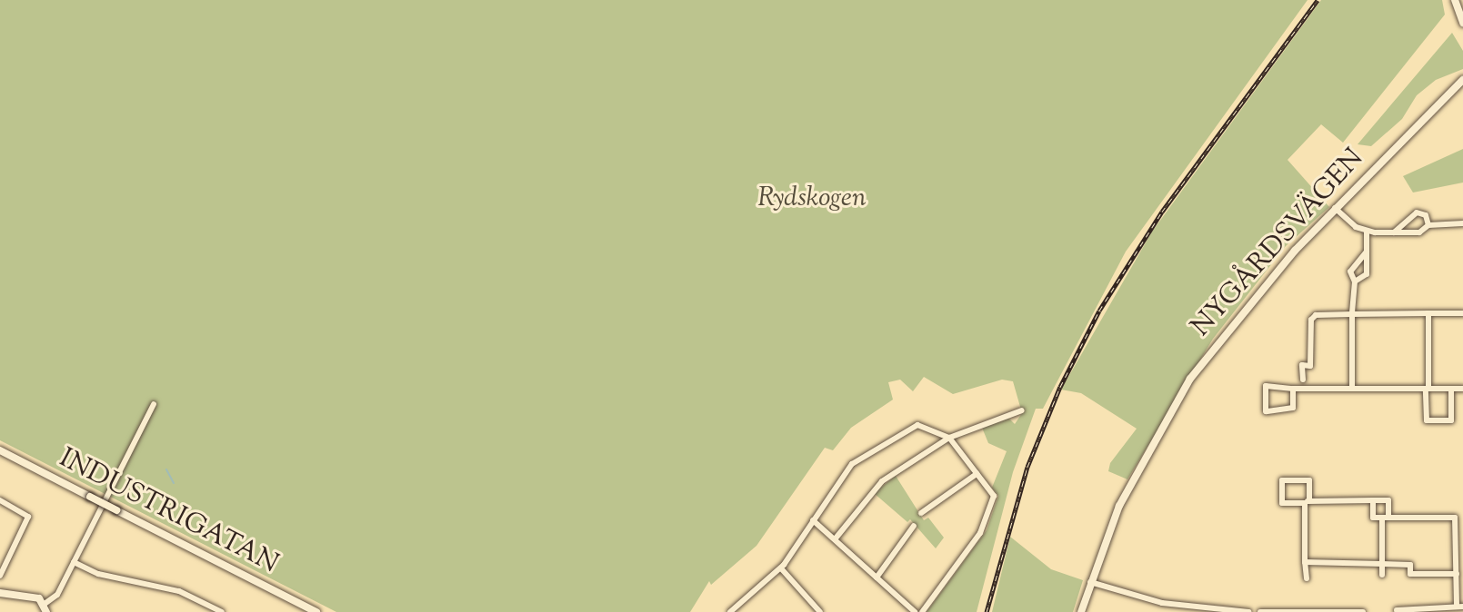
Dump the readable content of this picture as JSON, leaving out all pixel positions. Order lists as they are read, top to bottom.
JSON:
{
  "streets": {
    "street": ["NYGÅRDSVÄGEN", "INDUSTRIGATAN"]
  },
  "parks": ["Rydskogen"]
}
